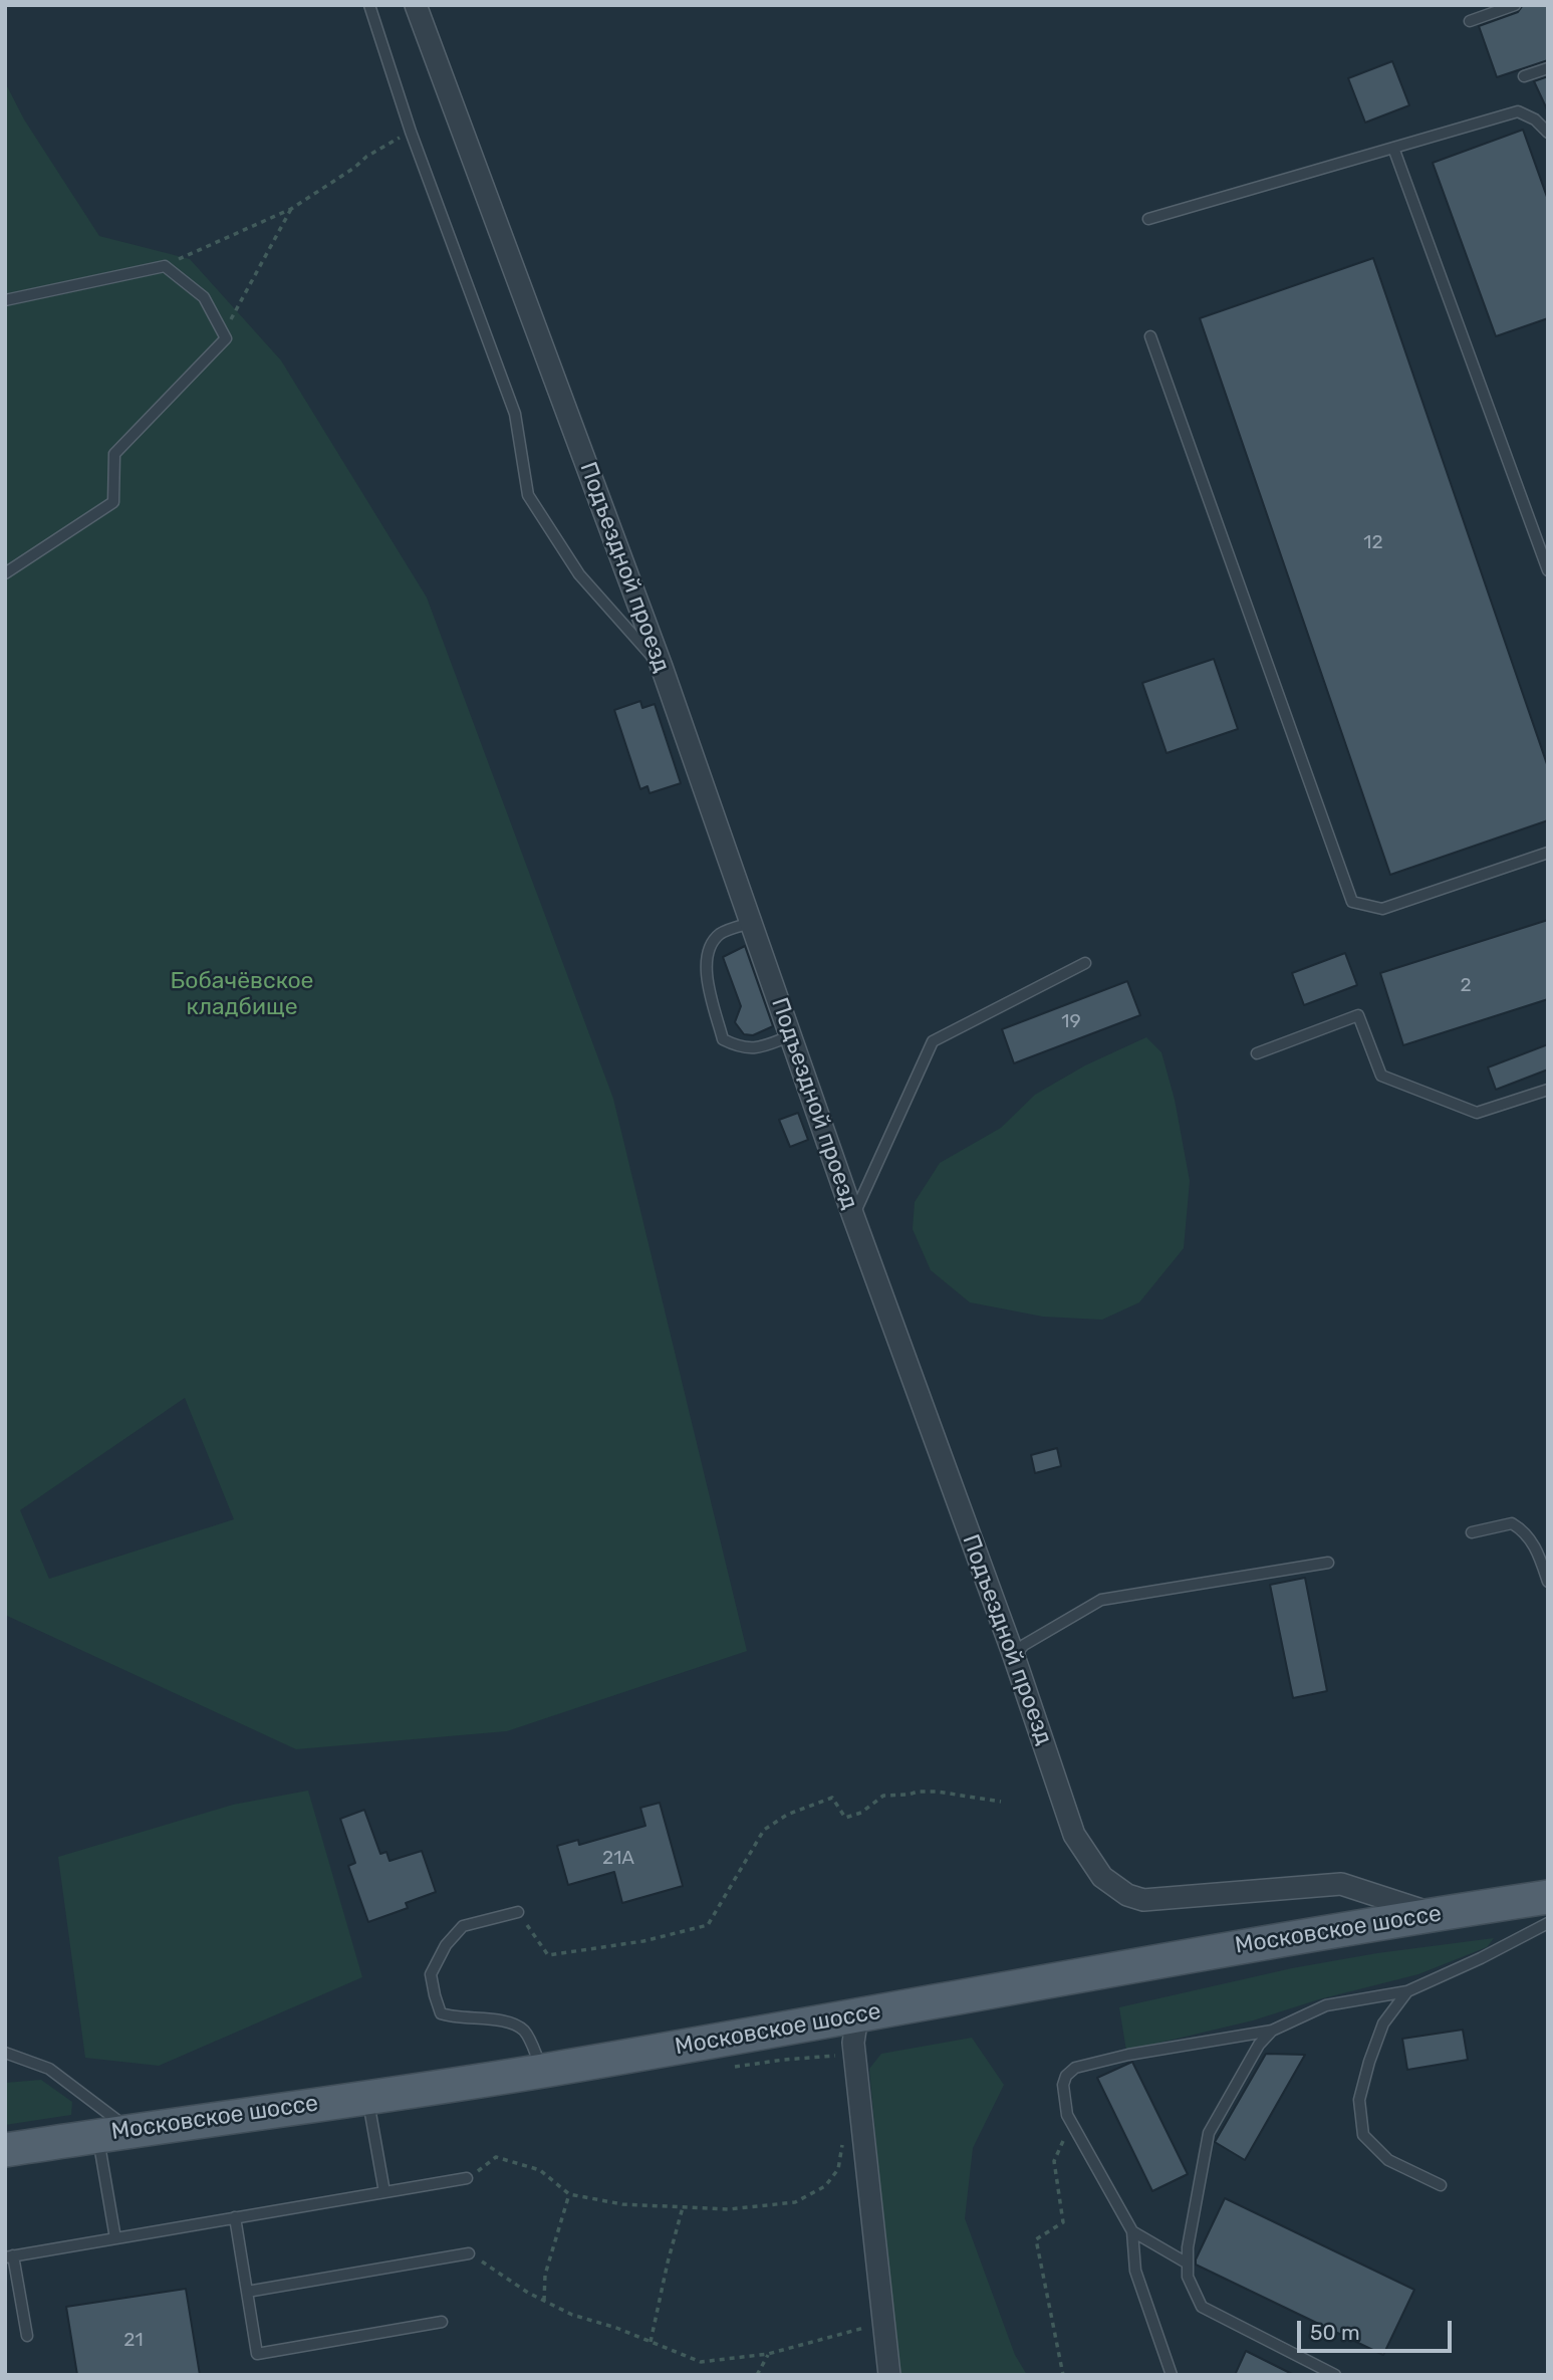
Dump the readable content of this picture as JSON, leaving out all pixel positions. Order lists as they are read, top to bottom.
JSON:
{
  "streets": {
    "main road": ["Московское шоссе"],
    "street": ["Подъездной проезд"]
  },
  "crossings": [
    ["Подъездной проезд", "Московское шоссе"]
  ],
  "parks": ["Бобачёвское кладбище"],
  "house_numbers": [
    "12",
    "2",
    "19",
    "21А",
    "21"
  ],
  "scale_bar": "50 m"
}
